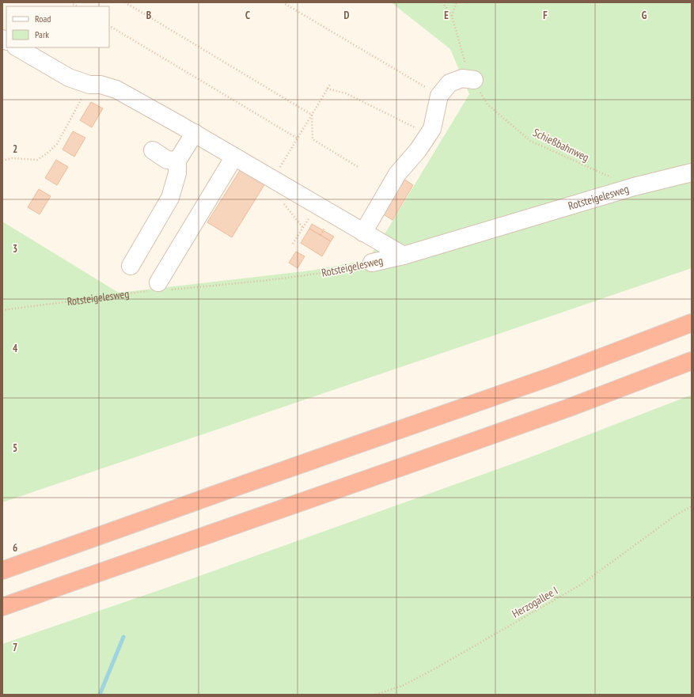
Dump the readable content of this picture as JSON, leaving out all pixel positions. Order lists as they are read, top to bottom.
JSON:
{
  "streets": {
    "lane": ["Rotsteigelesweg"],
    "path": ["Schießbahnweg", "Herzogallee I"]
  },
  "crossings": [
    ["Schießbahnweg", "Rotsteigelesweg"]
  ],
  "legend": ["Road", "Park"],
  "grid": {
    "columns": [
      "B",
      "C",
      "D",
      "E",
      "F",
      "G"
    ],
    "rows": [
      "2",
      "3",
      "4",
      "5",
      "6",
      "7"
    ]
  }
}
